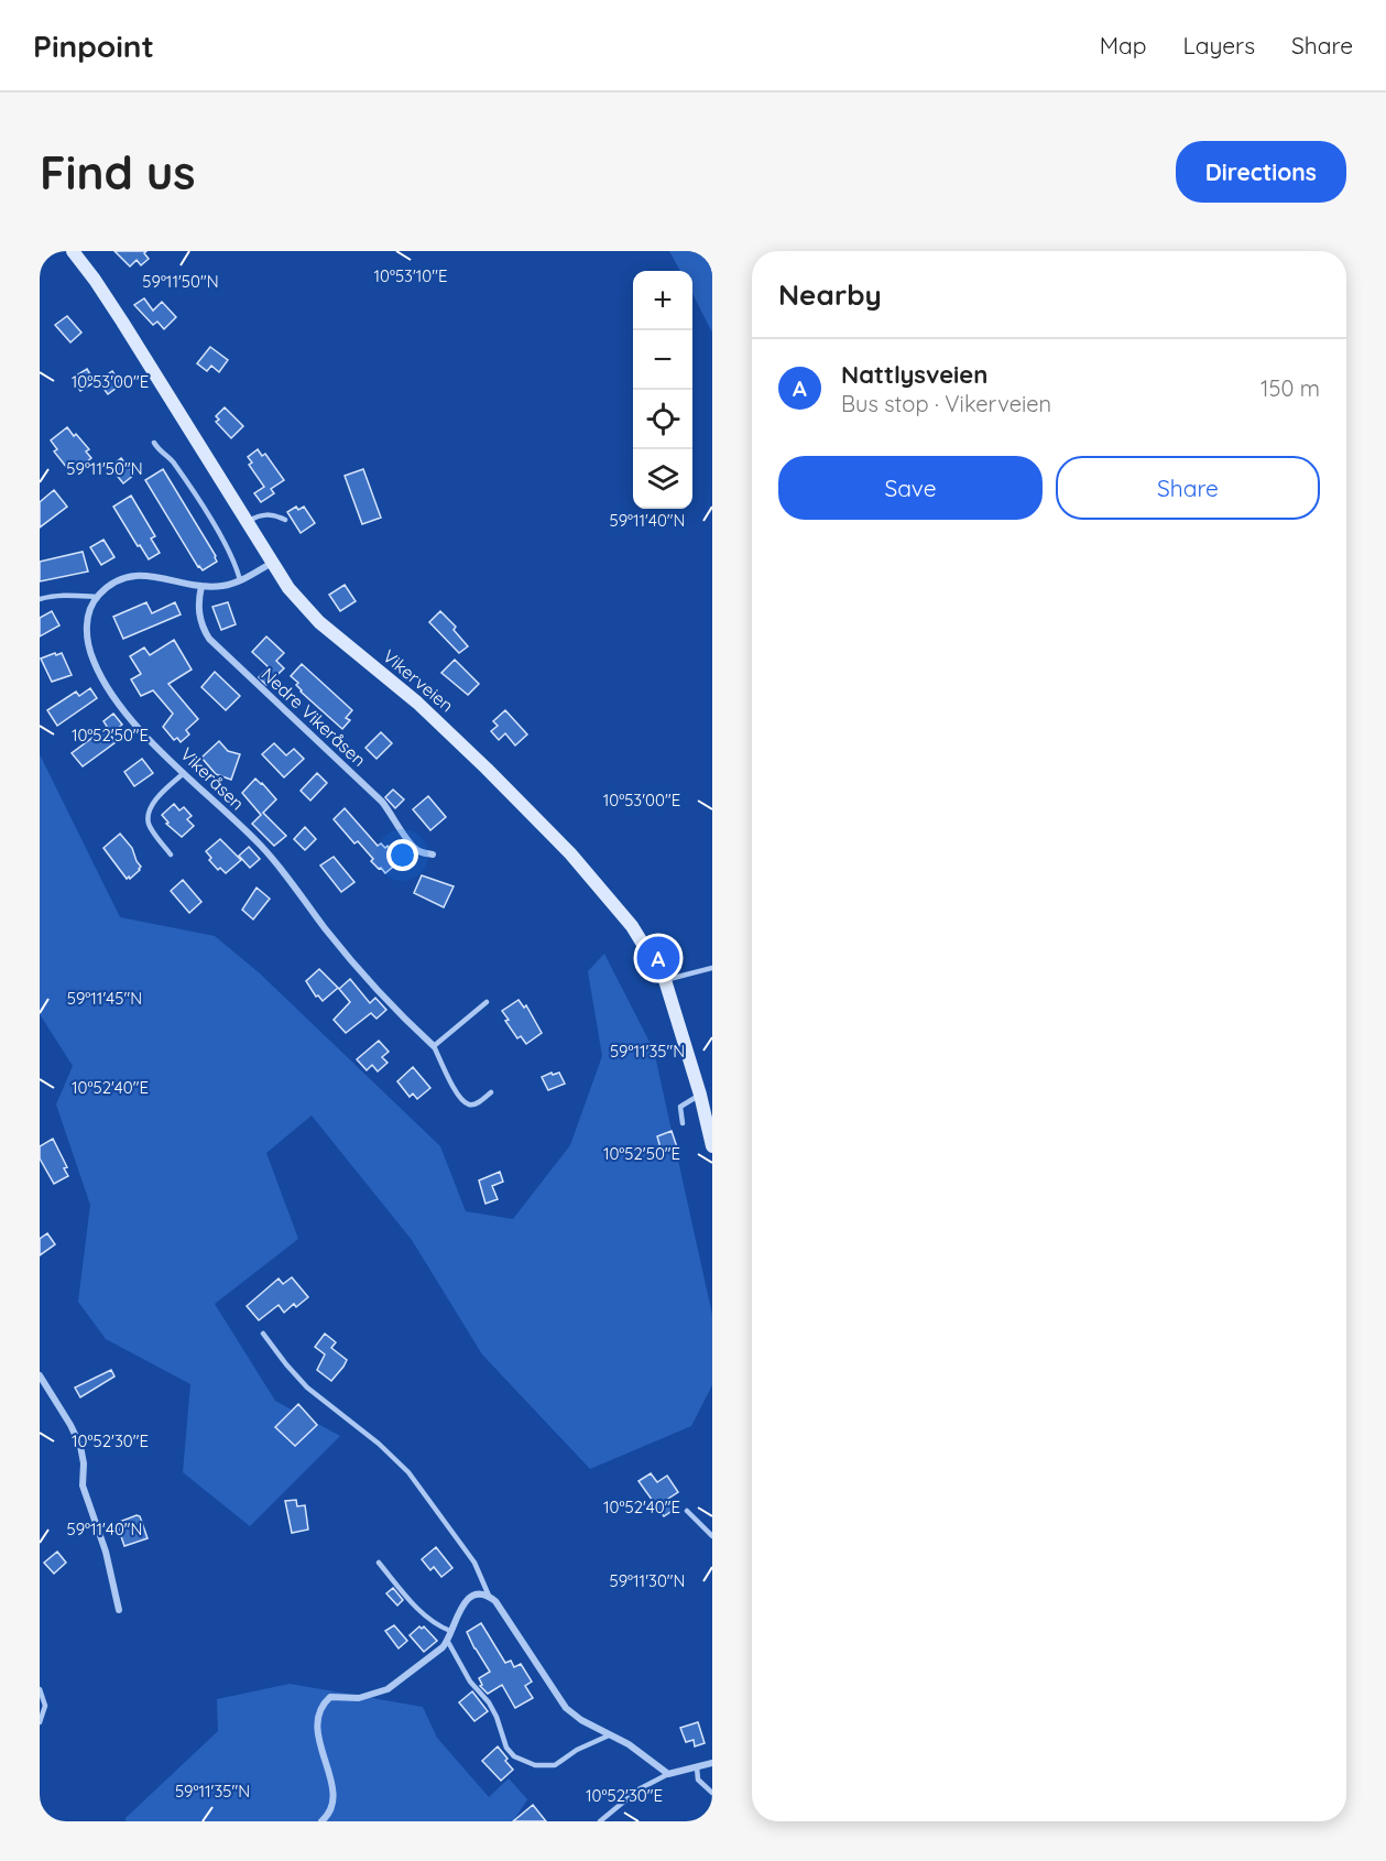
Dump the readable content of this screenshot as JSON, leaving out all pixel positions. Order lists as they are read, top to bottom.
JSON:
{
  "streets": {
    "main road": ["Vikerveien"],
    "street": ["Nedre Vikeråsen", "Vikeråsen"]
  },
  "page": {
    "header": "Pinpoint",
    "nav": ["Map", "Layers", "Share"],
    "buttons": [
      "Directions",
      ["Save", "Share"]
    ],
    "title": "Find us",
    "heading": "Nearby",
    "map_buttons": ["+", "−"],
    "list": [
      {
        "mark": "A",
        "name": "Nattlysveien",
        "note": "Bus stop · Vikerveien",
        "value": "150 m"
      }
    ],
    "pins": "A"
  },
  "coordinates": [
    "10°53'10\"E",
    "59°11'50\"N",
    "10°53'00\"E",
    "59°11'40\"N",
    "10°52'50\"E",
    "59°11'45\"N",
    "59°11'35\"N",
    "10°52'40\"E",
    "10°52'30\"E",
    "59°11'30\"N"
  ]
}
